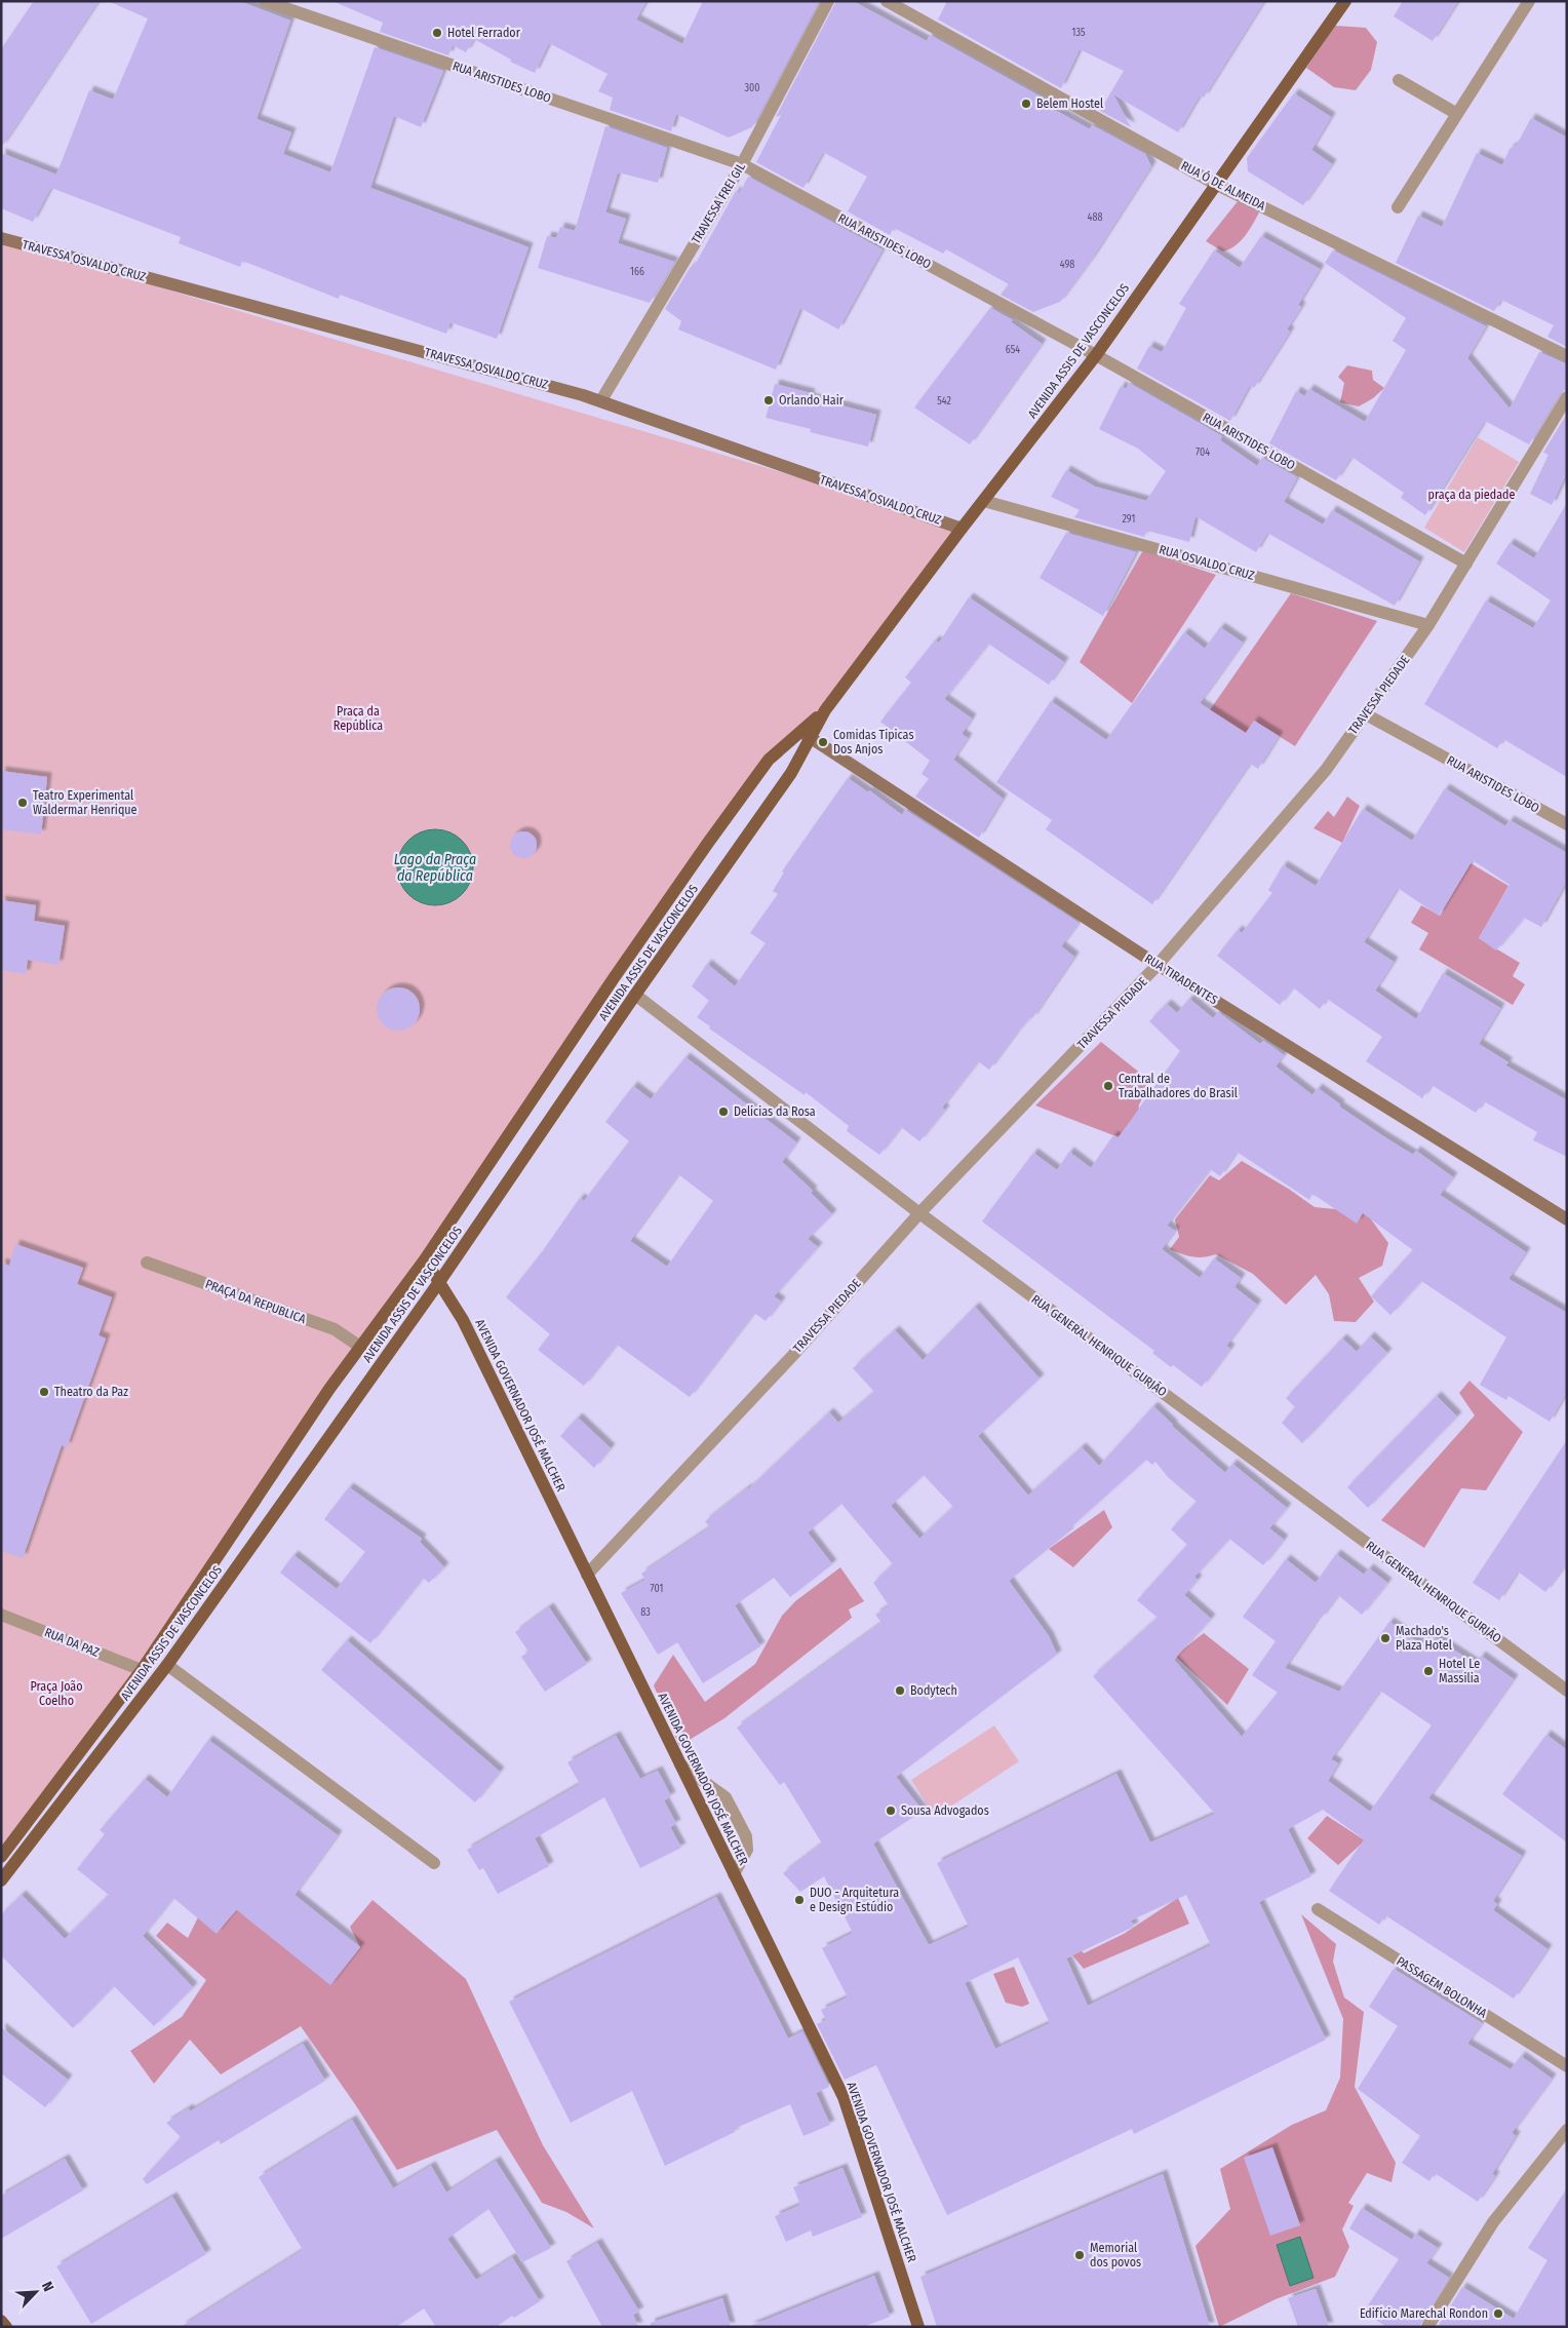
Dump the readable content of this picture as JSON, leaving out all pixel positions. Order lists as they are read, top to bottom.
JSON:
{
  "streets": {
    "main road": [
      "TRAVESSA OSVALDO CRUZ",
      "AVENIDA ASSIS DE VASCONCELOS",
      "RUA TIRADENTES",
      "AVENIDA GOVERNADOR JOSÉ MALCHER"
    ],
    "street": [
      "RUA ARISTIDES LOBO",
      "RUA Ó DE ALMEIDA",
      "TRAVESSA FREI GIL",
      "RUA OSVALDO CRUZ",
      "TRAVESSA PIEDADE",
      "PRAÇA DA REPUBLICA",
      "RUA GENERAL HENRIQUE GURJÃO",
      "RUA DA PAZ",
      "PASSAGEM BOLONHA"
    ]
  },
  "crossings": [
    ["RUA ARISTIDES LOBO", "TRAVESSA FREI GIL"],
    ["RUA ARISTIDES LOBO", "AVENIDA ASSIS DE VASCONCELOS"],
    ["RUA ARISTIDES LOBO", "TRAVESSA PIEDADE"],
    ["RUA Ó DE ALMEIDA", "AVENIDA ASSIS DE VASCONCELOS"],
    ["TRAVESSA FREI GIL", "TRAVESSA OSVALDO CRUZ"],
    ["TRAVESSA OSVALDO CRUZ", "AVENIDA ASSIS DE VASCONCELOS"],
    ["AVENIDA ASSIS DE VASCONCELOS", "RUA OSVALDO CRUZ"],
    ["AVENIDA ASSIS DE VASCONCELOS", "RUA TIRADENTES"],
    ["AVENIDA ASSIS DE VASCONCELOS", "PRAÇA DA REPUBLICA"],
    ["AVENIDA ASSIS DE VASCONCELOS", "RUA GENERAL HENRIQUE GURJÃO"],
    ["AVENIDA ASSIS DE VASCONCELOS", "AVENIDA GOVERNADOR JOSÉ MALCHER"],
    ["AVENIDA ASSIS DE VASCONCELOS", "RUA DA PAZ"],
    ["RUA OSVALDO CRUZ", "TRAVESSA PIEDADE"],
    ["TRAVESSA PIEDADE", "RUA TIRADENTES"],
    ["TRAVESSA PIEDADE", "RUA GENERAL HENRIQUE GURJÃO"],
    ["TRAVESSA PIEDADE", "AVENIDA GOVERNADOR JOSÉ MALCHER"]
  ],
  "water": ["Lago da Praça da República"],
  "parks": ["praça da piedade", "Praça da República", "Praça João Coelho"],
  "places": [
    "Hotel Ferrador",
    "Belem Hostel",
    "Orlando Hair",
    "Comidas Tipicas Dos Anjos",
    "Teatro Experimental Waldermar Henrique",
    "Central de Trabalhadores do Brasil",
    "Delicias da Rosa",
    "Theatro da Paz",
    "Machado's Plaza Hotel",
    "Hotel Le Massilia",
    "Bodytech",
    "Sousa Advogados",
    "DUO - Arquitetura e Design Estúdio",
    "Memorial dos povos",
    "Edifício Marechal Rondon"
  ],
  "house_numbers": [
    "135",
    "300",
    "488",
    "498",
    "166",
    "654",
    "542",
    "704",
    "291",
    "701",
    "83"
  ],
  "north": "top right"
}
